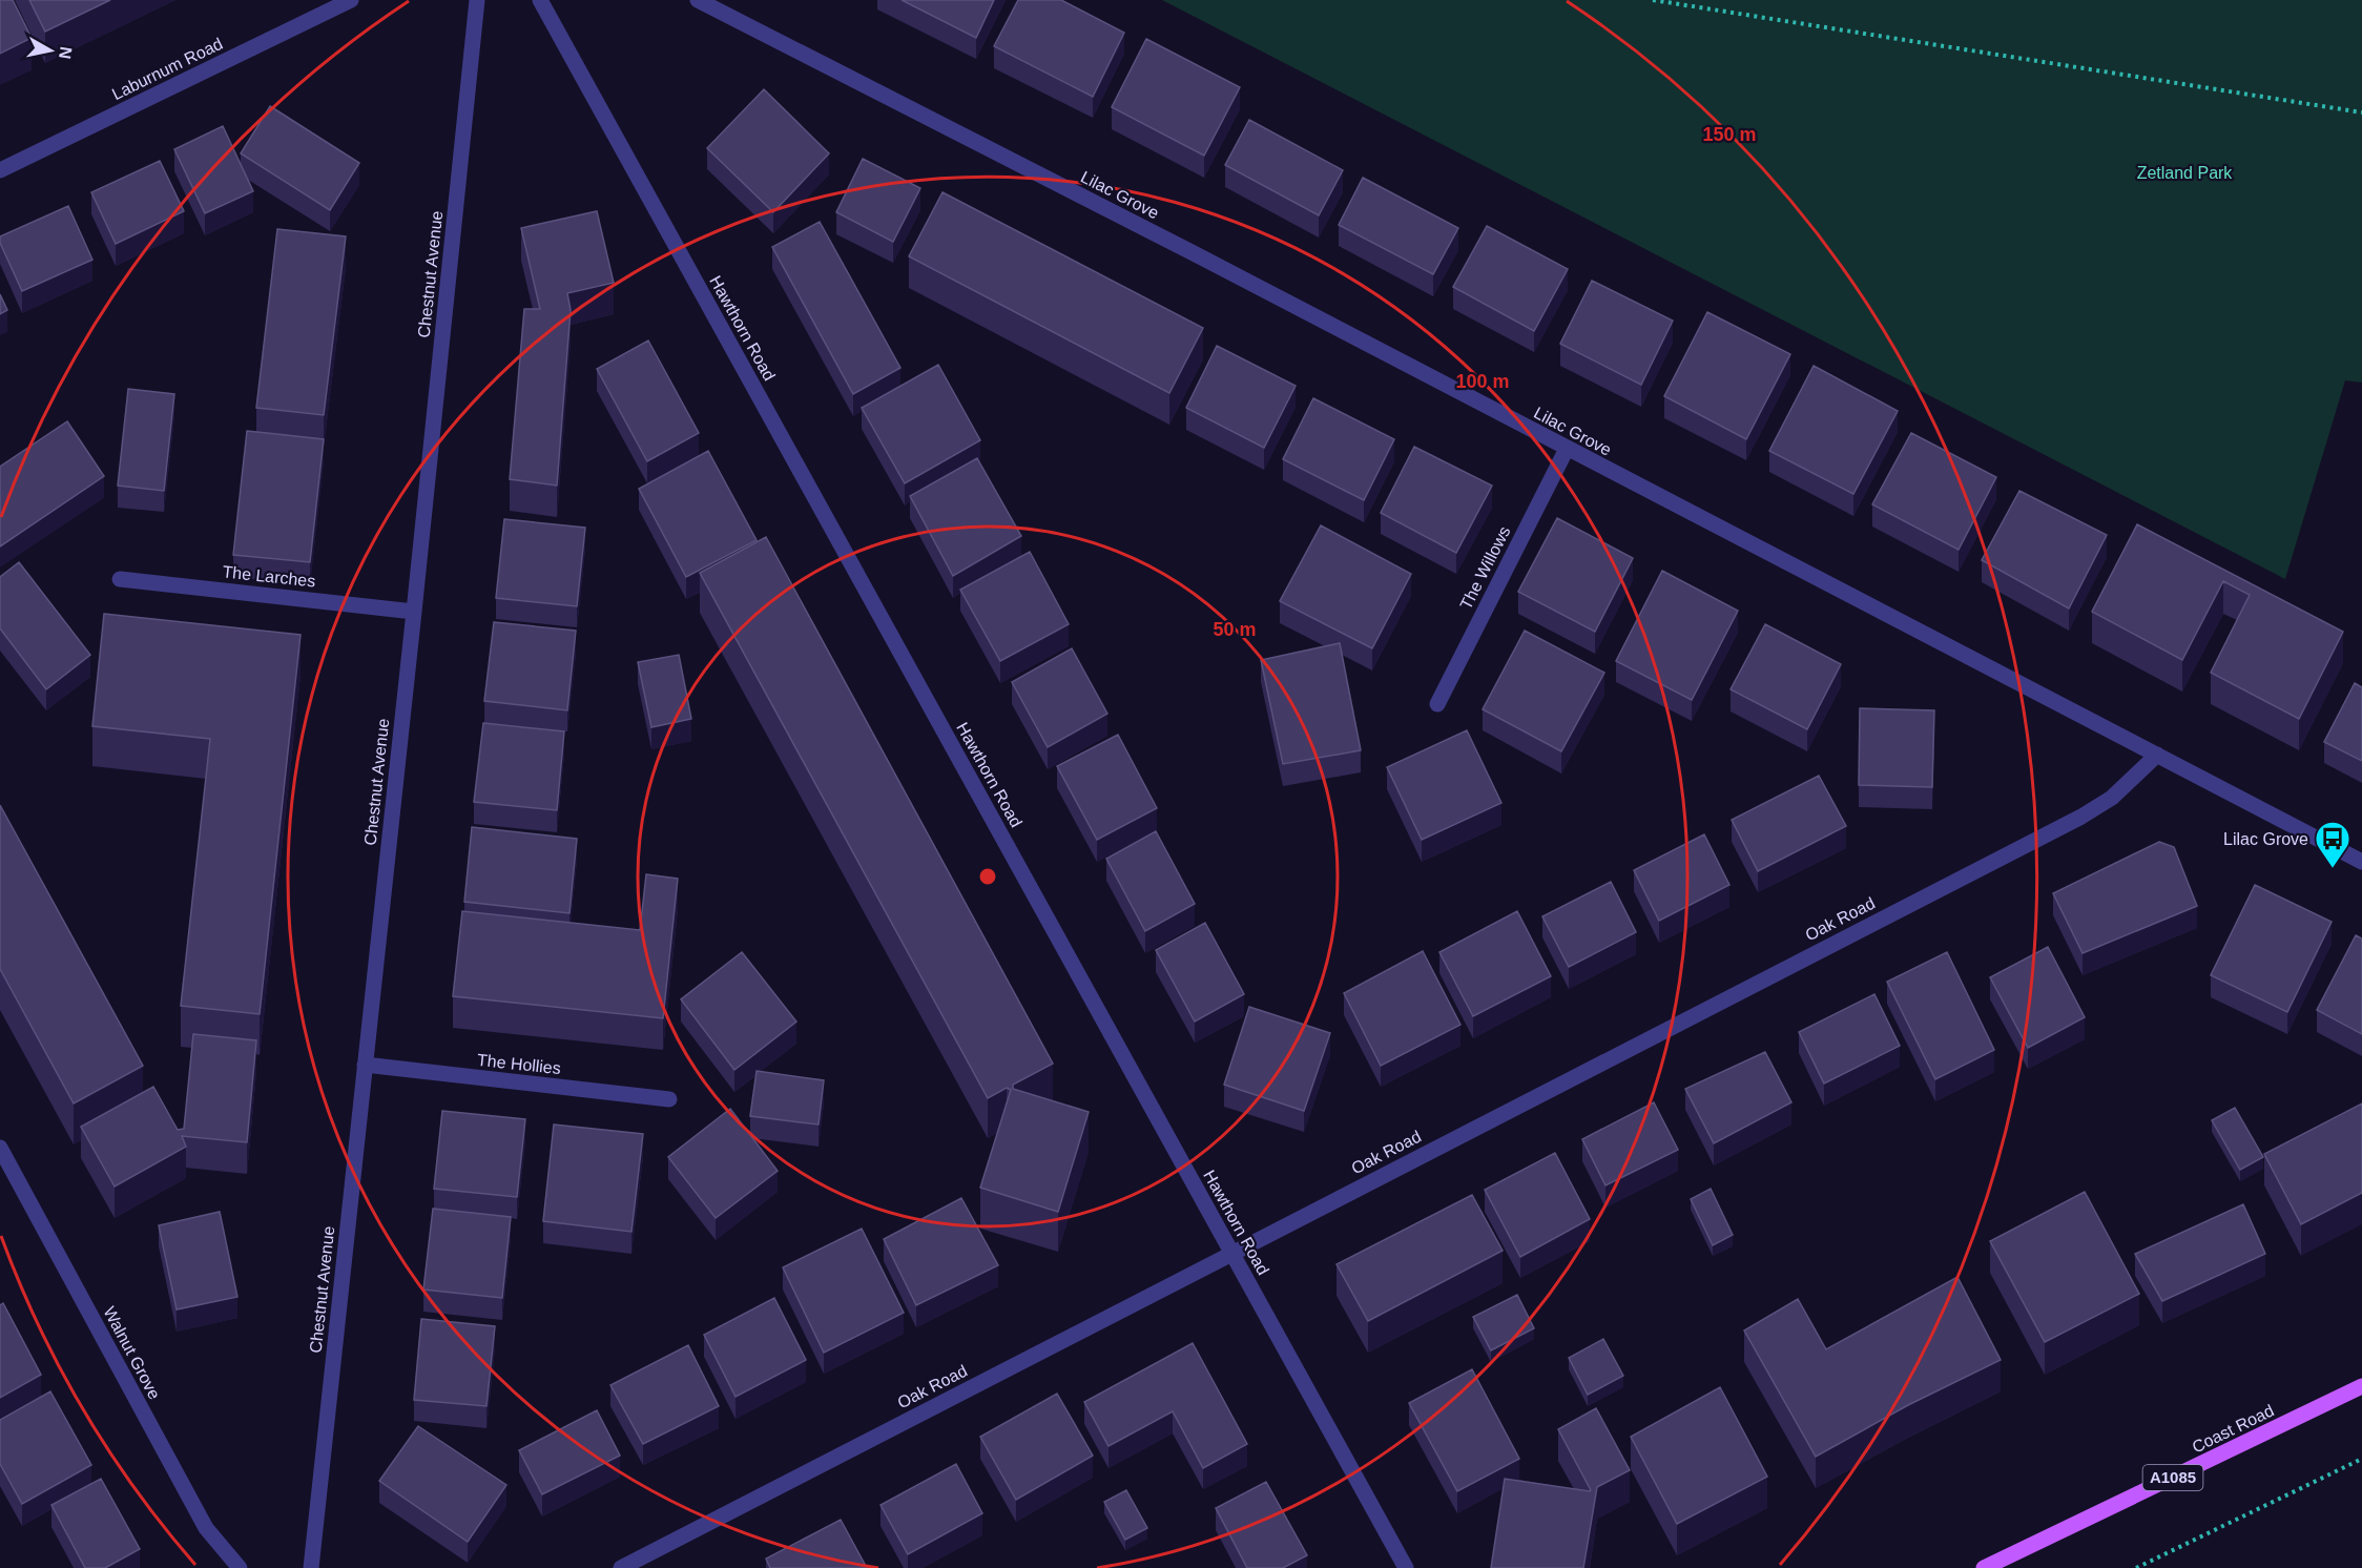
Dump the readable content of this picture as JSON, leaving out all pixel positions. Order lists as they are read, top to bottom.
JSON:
{
  "streets": {
    "main road": ["Coast Road", "A1085"],
    "street": [
      "Laburnum Road",
      "Lilac Grove",
      "Chestnut Avenue",
      "Hawthorn Road",
      "The Willows",
      "The Larches",
      "Oak Road",
      "The Hollies",
      "Walnut Grove"
    ]
  },
  "crossings": [
    ["Lilac Grove", "The Willows"],
    ["Lilac Grove", "Oak Road"],
    ["Chestnut Avenue", "The Larches"],
    ["Chestnut Avenue", "The Hollies"],
    ["Hawthorn Road", "Oak Road"]
  ],
  "parks": ["Zetland Park"],
  "places": {
    "bus stop": ["Lilac Grove"]
  },
  "north": "right",
  "rings": ["150 m", "100 m", "50 m"]
}
